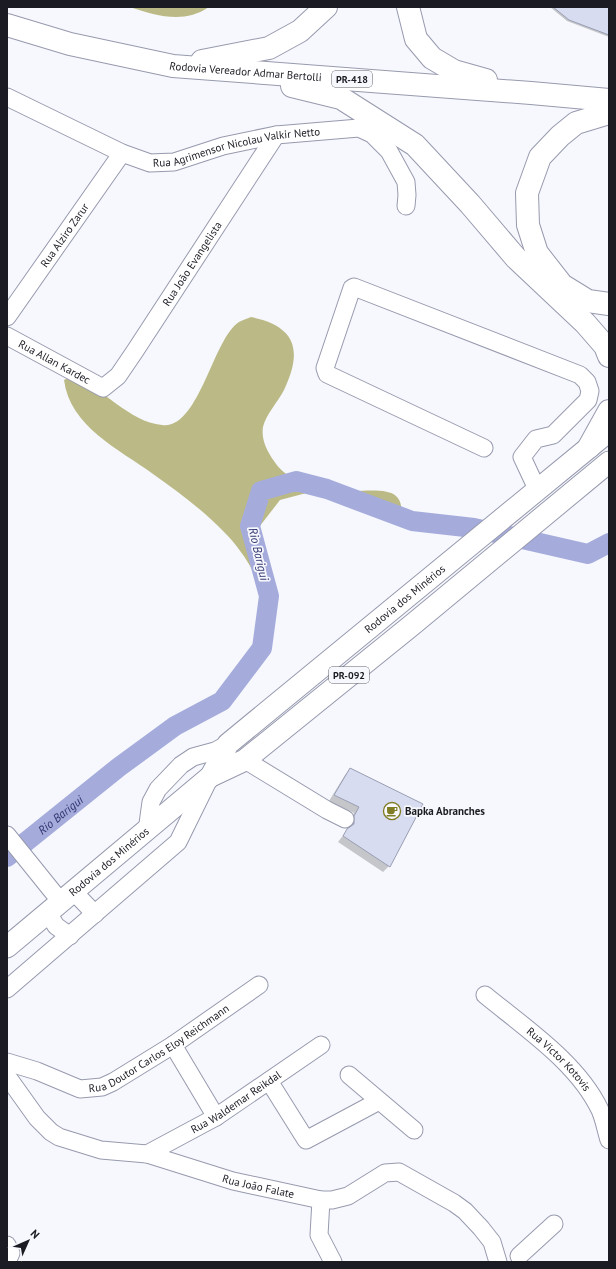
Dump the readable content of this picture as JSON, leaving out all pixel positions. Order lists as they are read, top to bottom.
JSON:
{
  "streets": {
    "highway": ["Rodovia Vereador Admar Bertolli", "PR-418"],
    "main road": ["Rodovia dos Minérios", "PR-092"],
    "street": [
      "Rua Agrimensor Nicolau Valkir Netto",
      "Rua Alziro Zarur",
      "Rua João Evangelista",
      "Rua Allan Kardec",
      "Rua Doutor Carlos Eloy Reichmann",
      "Rua Victor Kotovis",
      "Rua Waldemar Reikdal",
      "Rua João Falate"
    ]
  },
  "crossings": [
    ["Rua Agrimensor Nicolau Valkir Netto", "Rua Alziro Zarur"],
    ["Rua Agrimensor Nicolau Valkir Netto", "Rua João Evangelista"],
    ["Rua João Evangelista", "Rua Allan Kardec"],
    ["Rua Waldemar Reikdal", "Rua João Falate"]
  ],
  "water": ["Rio Barigui"],
  "places": {
    "cafe": ["Bapka Abranches"]
  },
  "north": "top right"
}
